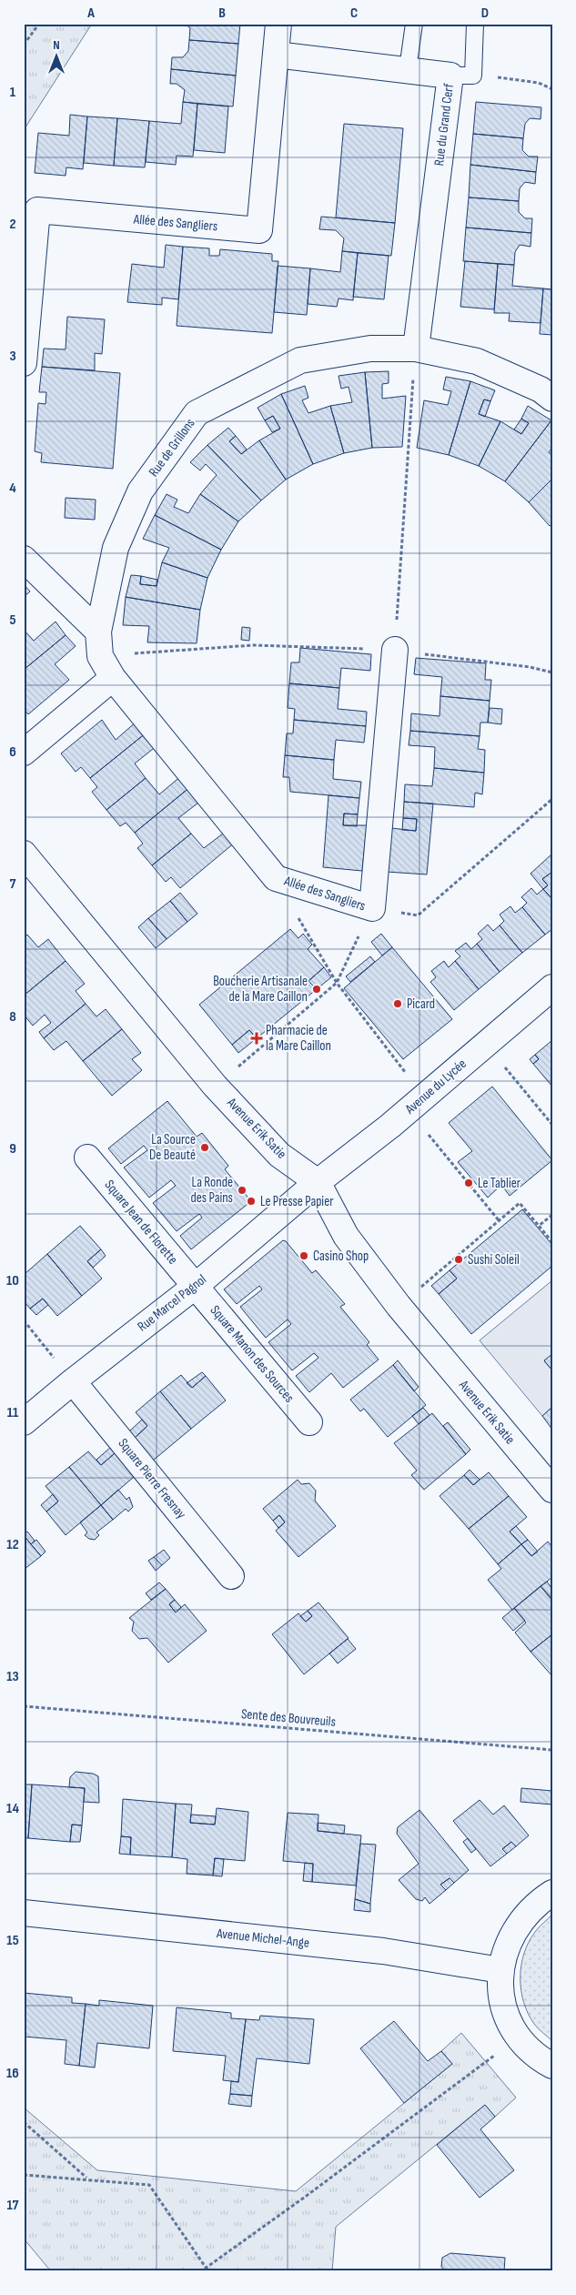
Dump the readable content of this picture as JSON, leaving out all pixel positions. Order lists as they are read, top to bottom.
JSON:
{
  "streets": {
    "street": [
      "Rue du Grand Cerf",
      "Allée des Sangliers",
      "Rue de Grillons",
      "Avenue du Lycée",
      "Avenue Erik Satie",
      "Square Jean de Florette",
      "Rue Marcel Pagnol",
      "Square Manon des Sources",
      "Square Pierre Fresnay",
      "Avenue Michel-Ange"
    ],
    "path": ["Sente des Bouvreuils"]
  },
  "crossings": [
    ["Rue du Grand Cerf", "Allée des Sangliers"],
    ["Rue du Grand Cerf", "Rue de Grillons"],
    ["Allée des Sangliers", "Rue de Grillons"],
    ["Avenue du Lycée", "Avenue Erik Satie"],
    ["Avenue du Lycée", "Rue Marcel Pagnol"],
    ["Avenue Erik Satie", "Rue Marcel Pagnol"],
    ["Square Jean de Florette", "Rue Marcel Pagnol"],
    ["Square Jean de Florette", "Square Manon des Sources"],
    ["Rue Marcel Pagnol", "Square Manon des Sources"],
    ["Rue Marcel Pagnol", "Square Pierre Fresnay"]
  ],
  "places": {
    "other": [
      "Boucherie Artisanale de la Mare Caillon",
      "Picard",
      "La Source De Beauté",
      "Le Tablier",
      "La Ronde des Pains",
      "Le Presse Papier",
      "Casino Shop",
      "Sushi Soleil"
    ],
    "health": ["Pharmacie de la Mare Caillon"]
  },
  "north": "top",
  "grid": {
    "columns": [
      "A",
      "B",
      "C",
      "D"
    ],
    "rows": [
      "1",
      "2",
      "3",
      "4",
      "5",
      "6",
      "7",
      "8",
      "9",
      "10",
      "11",
      "12",
      "13",
      "14",
      "15",
      "16",
      "17"
    ]
  }
}
